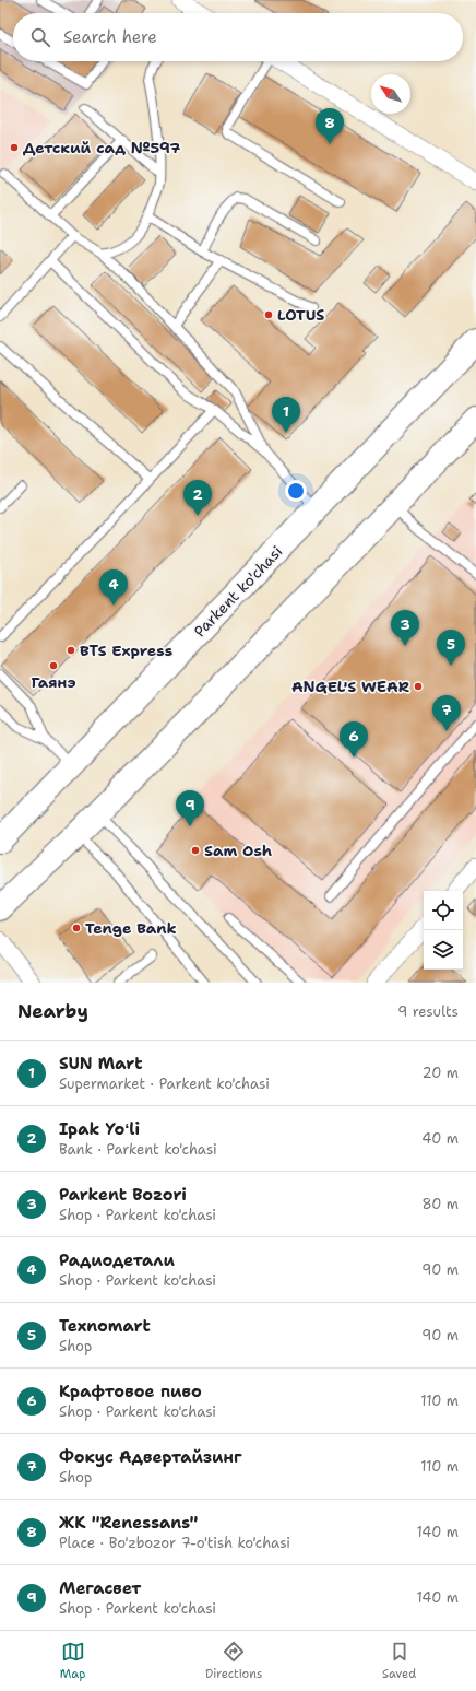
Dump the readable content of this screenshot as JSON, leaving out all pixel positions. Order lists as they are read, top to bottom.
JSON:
{
  "streets": {
    "main road": ["Parkent ko'chasi"]
  },
  "places": [
    "Детский сад №597",
    "LOTUS",
    "BTS Express",
    "Гаянэ",
    "ANGEL'S WEAR",
    "Sam Osh",
    "Tenge Bank"
  ],
  "north": "top left",
  "page": {
    "search": "Search here",
    "pins": [
      "8",
      "1",
      "2",
      "4",
      "3",
      "5",
      "7",
      "6",
      "9"
    ],
    "heading": ["Nearby", "9 results"],
    "list": [
      {
        "mark": "1",
        "name": "SUN Mart",
        "note": "Supermarket · Parkent ko'chasi",
        "value": "20 m"
      },
      {
        "mark": "2",
        "name": "Ipak Yoʻli",
        "note": "Bank · Parkent ko'chasi",
        "value": "40 m"
      },
      {
        "mark": "3",
        "name": "Parkent Bozori",
        "note": "Shop · Parkent ko'chasi",
        "value": "80 m"
      },
      {
        "mark": "4",
        "name": "Радиодетали",
        "note": "Shop · Parkent ko'chasi",
        "value": "90 m"
      },
      {
        "mark": "5",
        "name": "Texnomart",
        "note": "Shop",
        "value": "90 m"
      },
      {
        "mark": "6",
        "name": "Крафтовое пиво",
        "note": "Shop · Parkent ko'chasi",
        "value": "110 m"
      },
      {
        "mark": "7",
        "name": "Фокус Адвертайзинг",
        "note": "Shop",
        "value": "110 m"
      },
      {
        "mark": "8",
        "name": "ЖК \"Renessans\"",
        "note": "Place · Bo'zbozor 7-o'tish ko'chasi",
        "value": "140 m"
      },
      {
        "mark": "9",
        "name": "Мегасвет",
        "note": "Shop · Parkent ko'chasi",
        "value": "140 m"
      }
    ],
    "nav": ["Map", "Directions", "Saved"]
  }
}
